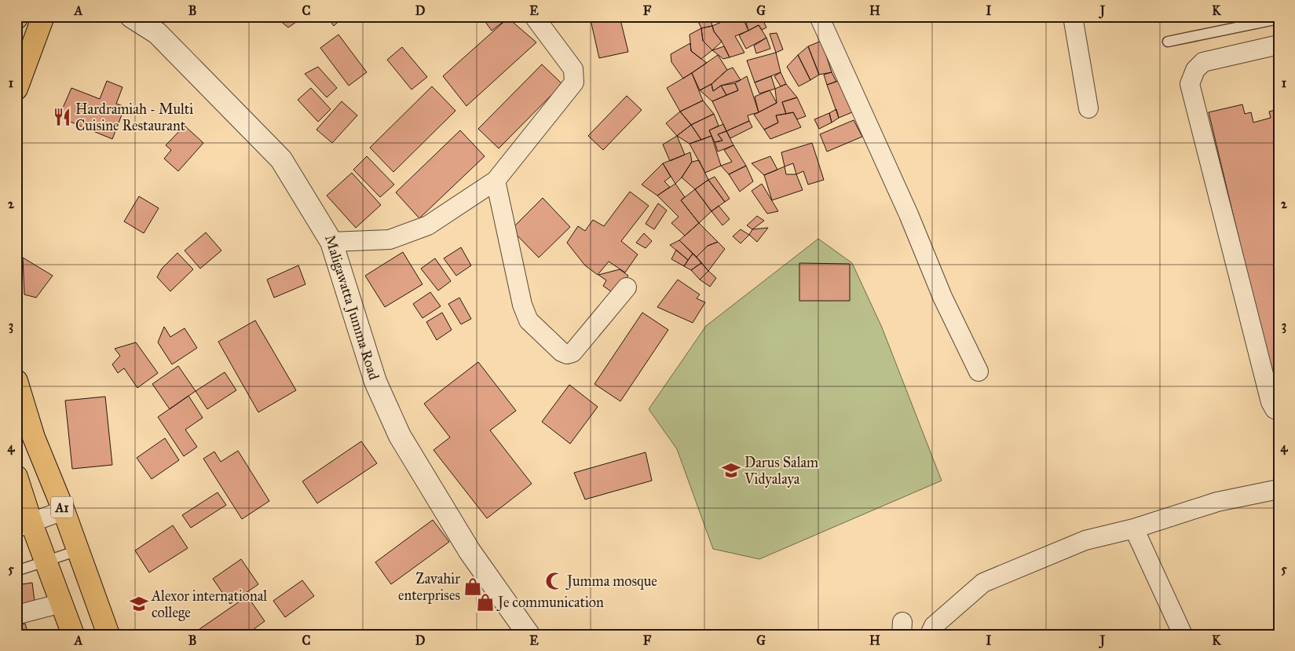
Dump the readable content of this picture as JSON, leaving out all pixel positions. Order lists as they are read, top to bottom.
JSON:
{
  "streets": {
    "highway": ["A1"],
    "street": ["Maligawatta Jumma Road"]
  },
  "places": {
    "restaurant": ["Hardramiah - Multi Cuisine Restaurant"],
    "school or university": ["Darus Salam Vidyalaya", "Alexor international college"],
    "mosque": ["Jumma mosque"],
    "shop": ["Zavahir enterprises", "Je communication"]
  },
  "grid": {
    "columns": [
      "A",
      "B",
      "C",
      "D",
      "E",
      "F",
      "G",
      "H",
      "I",
      "J",
      "K"
    ],
    "rows": [
      "1",
      "2",
      "3",
      "4",
      "5"
    ]
  }
}
